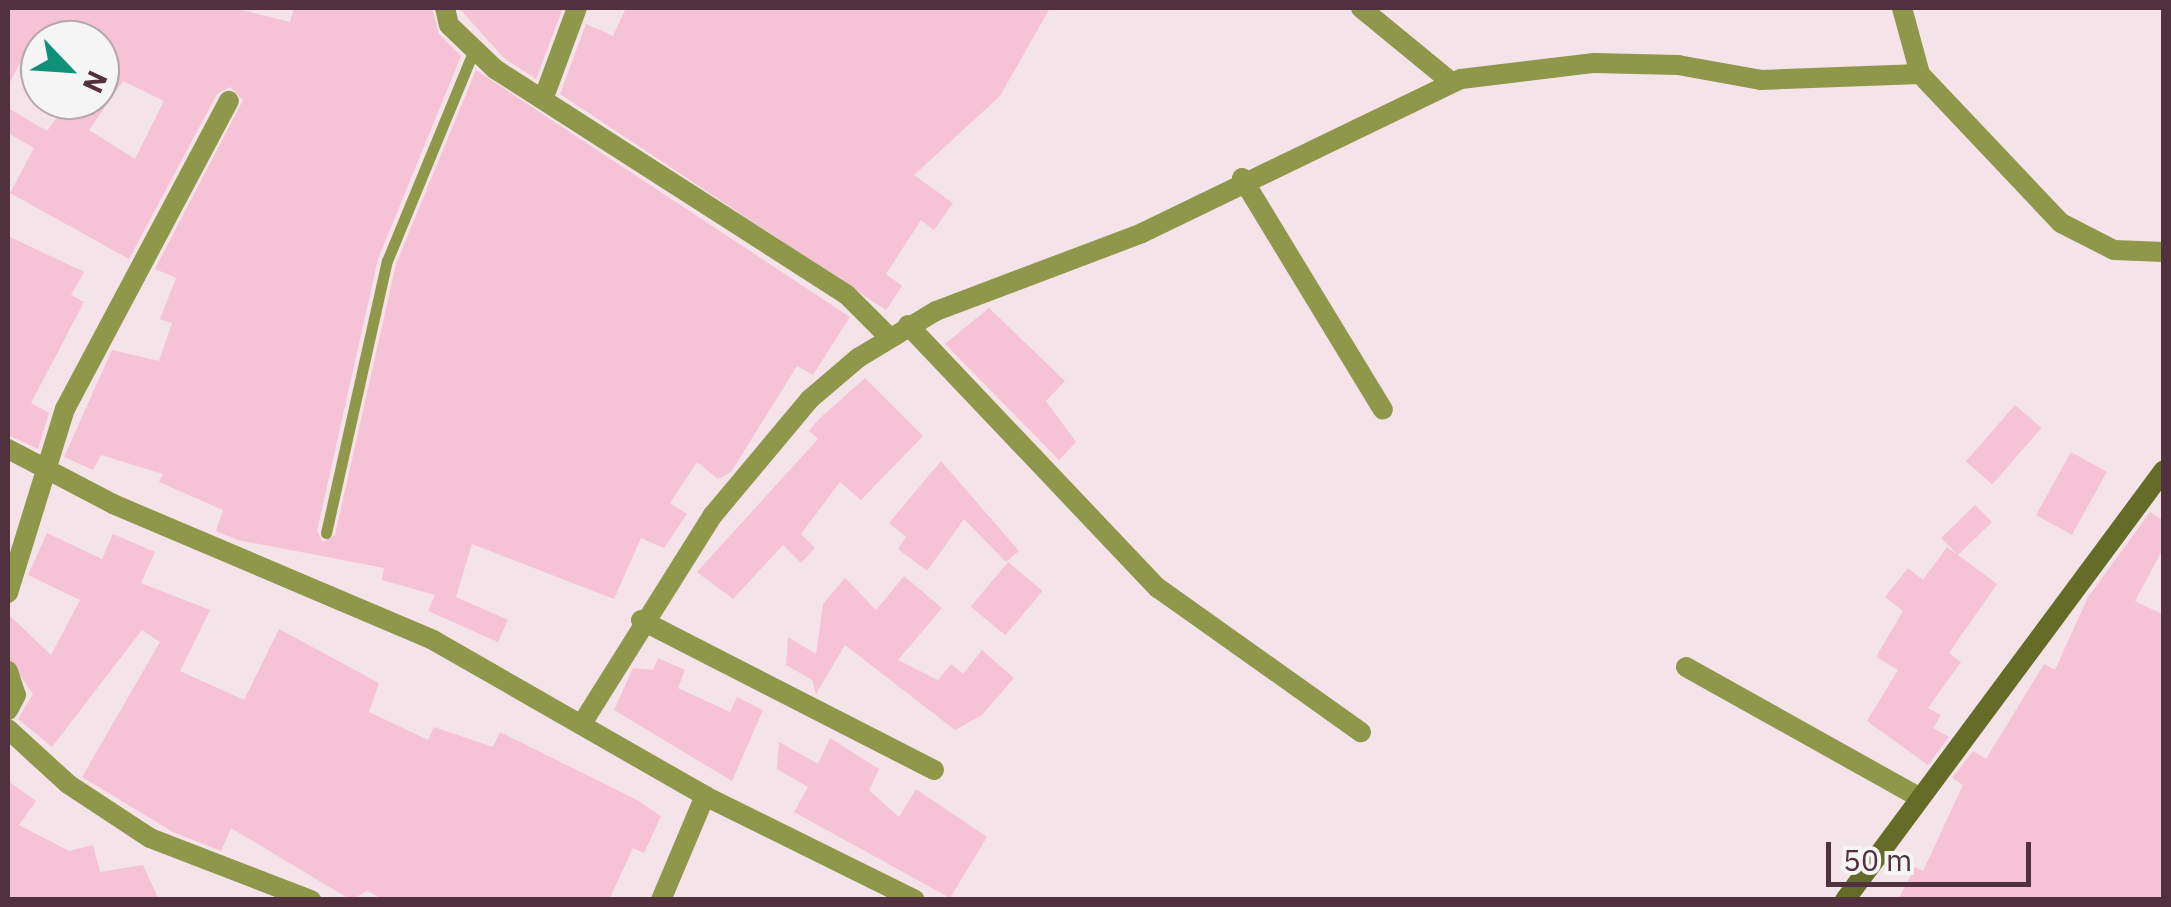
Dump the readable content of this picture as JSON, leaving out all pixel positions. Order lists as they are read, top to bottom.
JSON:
{
  "scale_bar": "50 m",
  "north": "bottom right"
}
